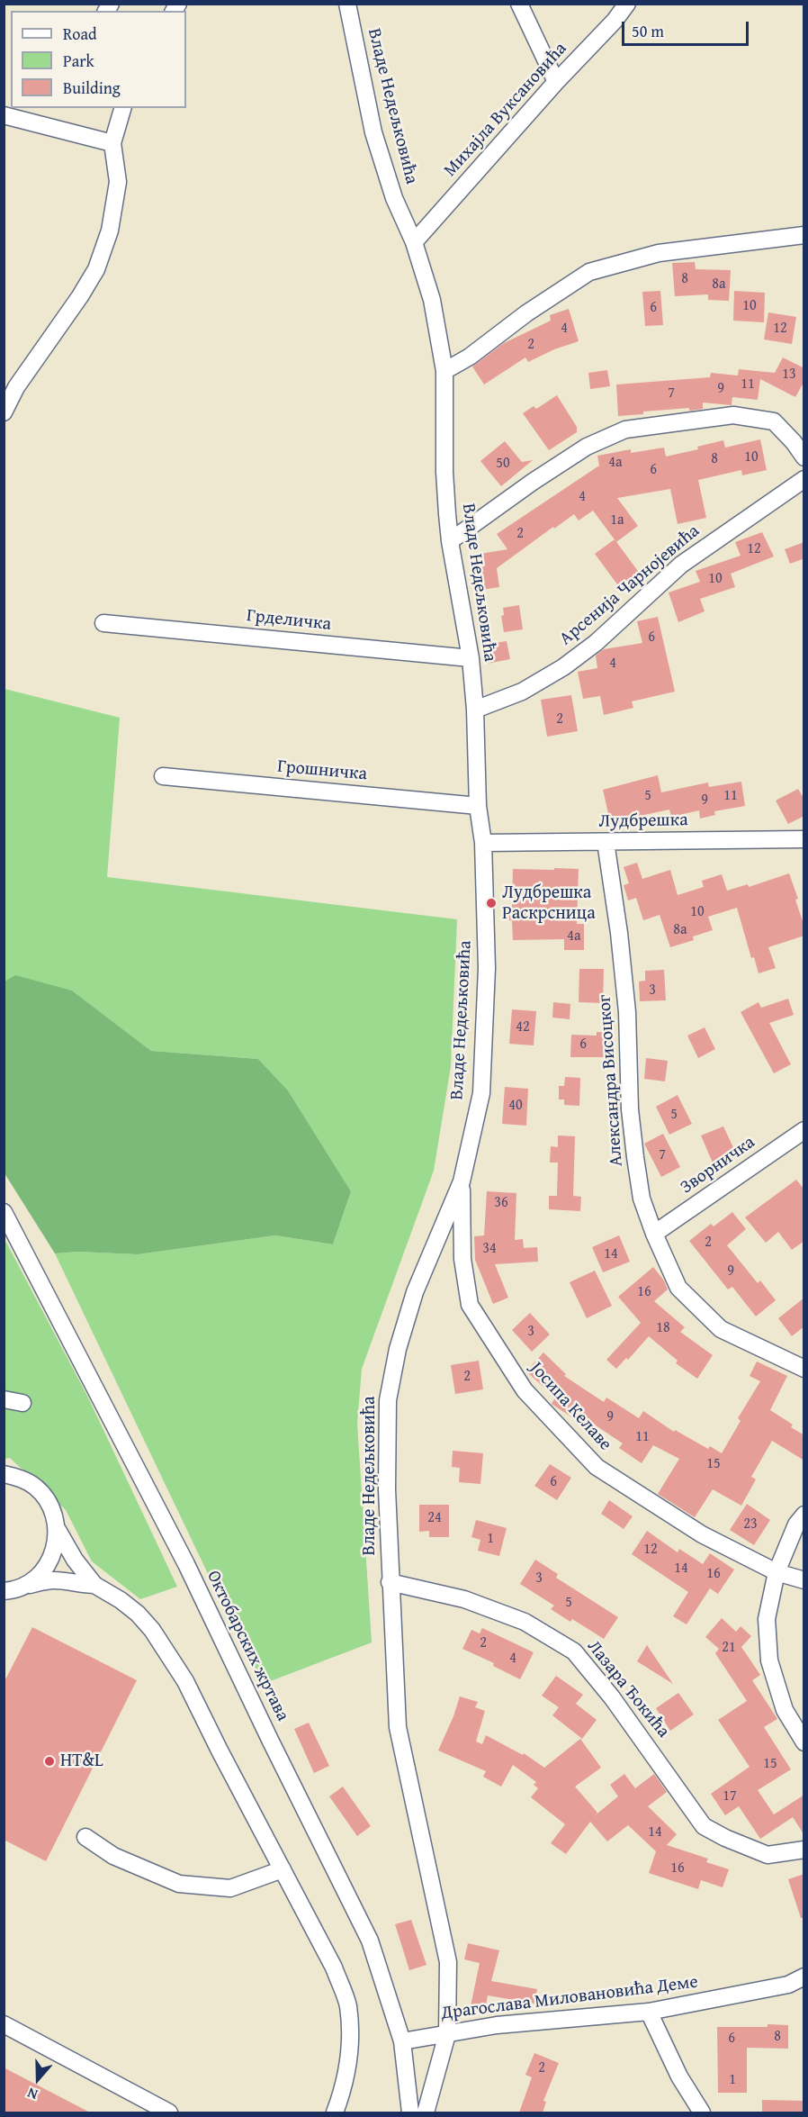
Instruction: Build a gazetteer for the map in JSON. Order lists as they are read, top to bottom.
{
  "streets": {
    "street": [
      "Владе Недељковића",
      "Михајла Вуксановића",
      "Арсенија Чарнојевића",
      "Грделичка",
      "Грошничка",
      "Лудбрешка",
      "Александра Висоцког",
      "Зворничка",
      "Јосипа Келаве",
      "Октобарских жртава",
      "Лазара Ђокића",
      "Драгослава Миловановића Деме"
    ]
  },
  "crossings": [
    ["Владе Недељковића", "Михајла Вуксановића"],
    ["Владе Недељковића", "Арсенија Чарнојевића"],
    ["Владе Недељковића", "Грделичка"],
    ["Владе Недељковића", "Грошничка"],
    ["Владе Недељковића", "Лудбрешка"],
    ["Владе Недељковића", "Јосипа Келаве"],
    ["Владе Недељковића", "Лазара Ђокића"],
    ["Владе Недељковића", "Драгослава Миловановића Деме"],
    ["Лудбрешка", "Александра Висоцког"],
    ["Александра Висоцког", "Зворничка"],
    ["Октобарских жртава", "Драгослава Миловановића Деме"]
  ],
  "places": ["Лудбрешка Раскрсница", "HT&L"],
  "house_numbers": [
    "8",
    "8a",
    "10",
    "6",
    "4",
    "12",
    "2",
    "13",
    "11",
    "9",
    "7",
    "10",
    "8",
    "4a",
    "50",
    "6",
    "4",
    "1a",
    "2",
    "12",
    "10",
    "6",
    "4",
    "2",
    "5",
    "11",
    "9",
    "10",
    "8a",
    "4a",
    "3",
    "42",
    "6",
    "40",
    "5",
    "7",
    "36",
    "2",
    "34",
    "14",
    "9",
    "16",
    "18",
    "3",
    "2",
    "9",
    "11",
    "15",
    "6",
    "24",
    "23",
    "1",
    "12",
    "14",
    "16",
    "3",
    "5",
    "2",
    "21",
    "4",
    "15",
    "17",
    "14",
    "16",
    "8",
    "6",
    "2",
    "1"
  ],
  "legend": ["Road", "Park", "Building"],
  "scale_bar": "50 m",
  "north": "bottom"
}
